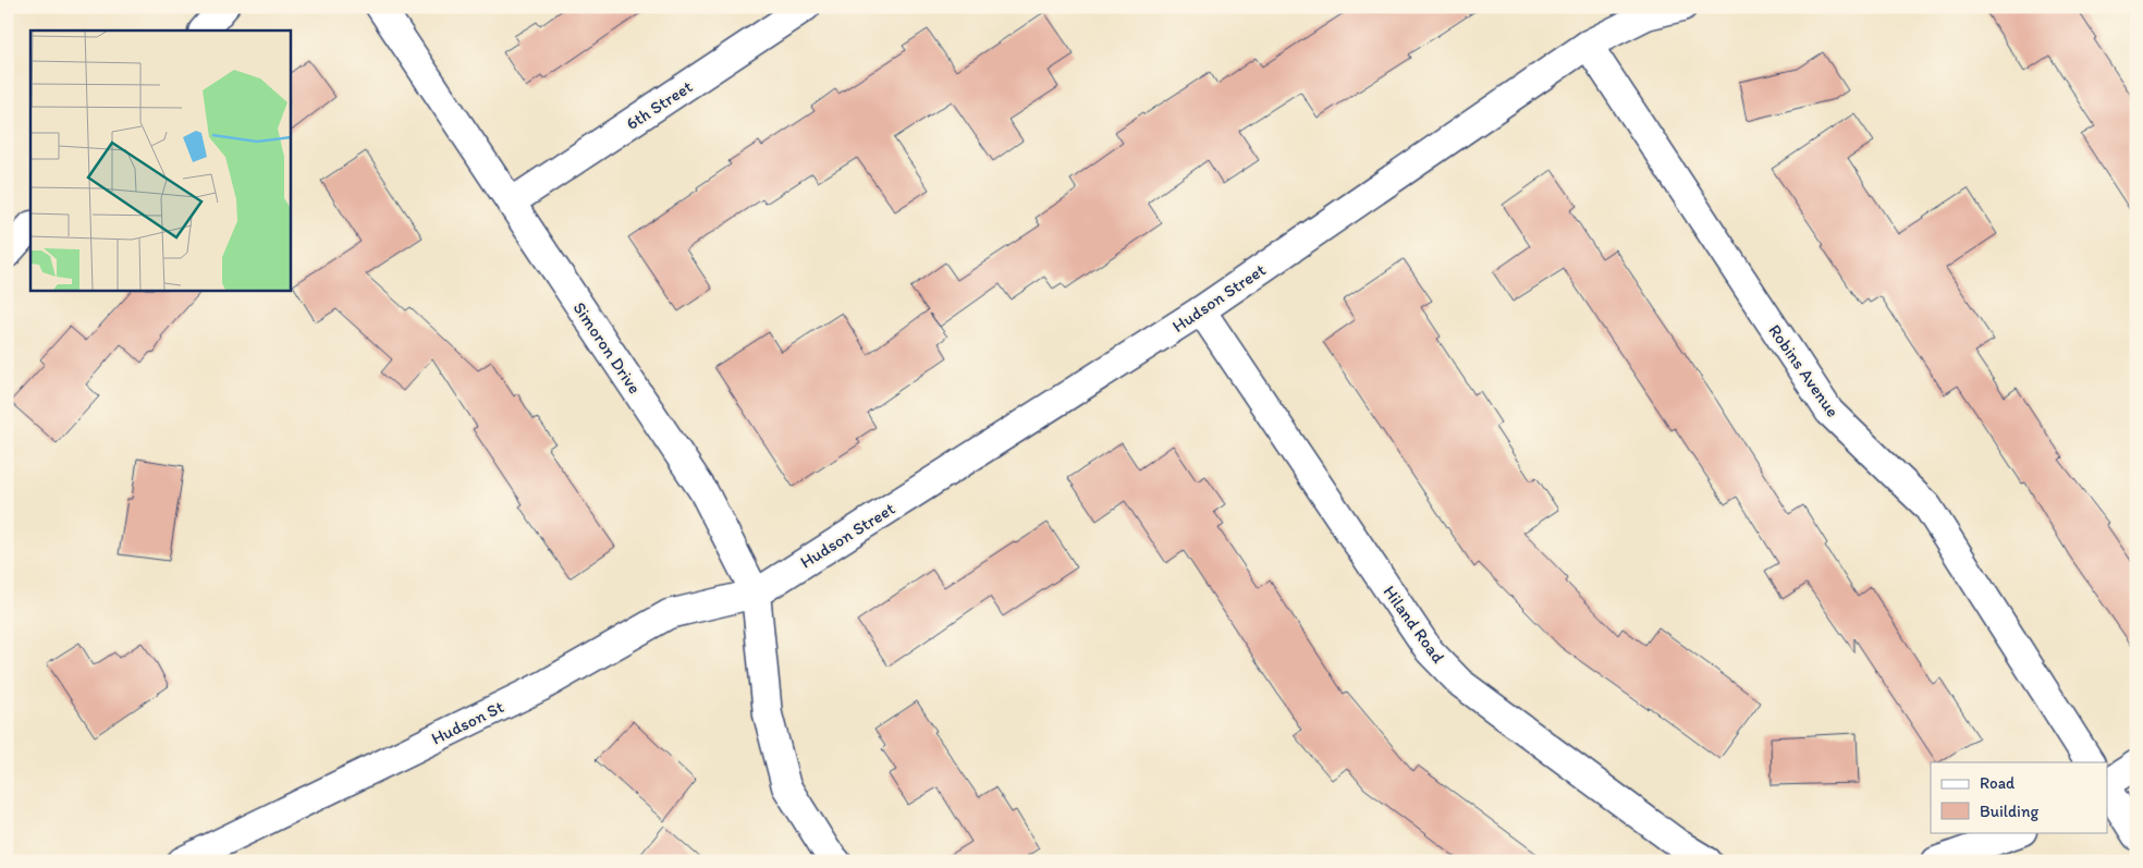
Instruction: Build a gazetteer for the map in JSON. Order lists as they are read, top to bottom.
{
  "streets": {
    "street": [
      "6th Street",
      "Hudson Street",
      "Simoron Drive",
      "Robins Avenue",
      "Hiland Road",
      "Hudson St"
    ]
  },
  "crossings": [
    ["6th Street", "Simoron Drive"],
    ["Hudson Street", "Simoron Drive"],
    ["Hudson Street", "Robins Avenue"],
    ["Hudson Street", "Hiland Road"],
    ["Hudson Street", "Hudson St"],
    ["Simoron Drive", "Hudson St"]
  ],
  "legend": ["Road", "Building"]
}
